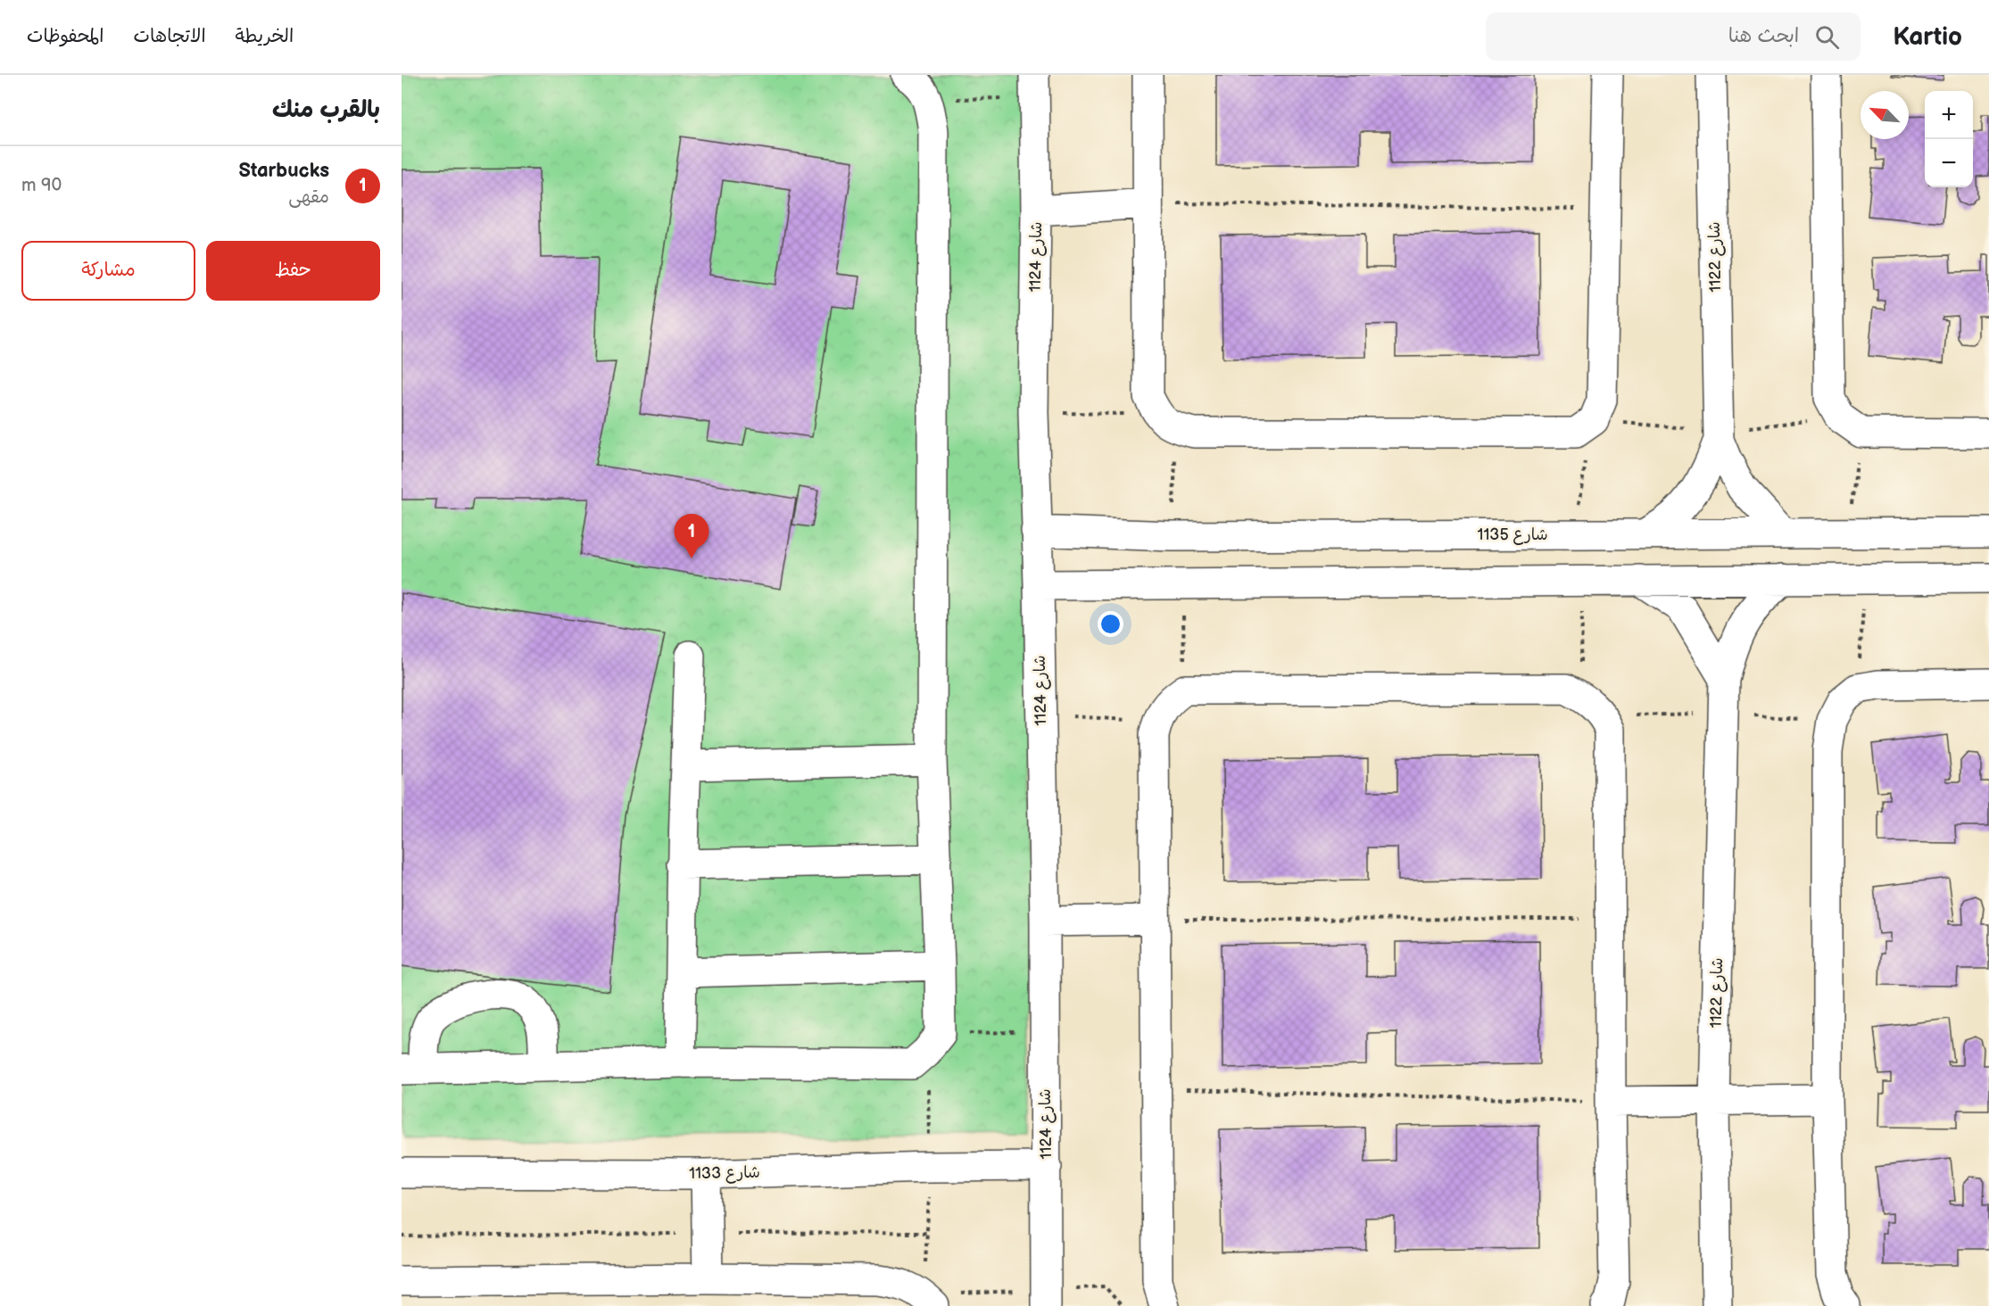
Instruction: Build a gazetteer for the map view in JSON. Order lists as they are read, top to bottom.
{
  "streets": {
    "street": [
      "شارع 1124",
      "شارع 1122",
      "شارع 1135",
      "شارع 1133"
    ]
  },
  "crossings": [
    ["شارع 1124", "شارع 1135"],
    ["شارع 1124", "شارع 1133"],
    ["شارع 1122", "شارع 1135"]
  ],
  "north": "top left",
  "page": {
    "header": "Kartio",
    "search": "ابحث هنا",
    "nav": ["الخريطة", "الاتجاهات", "المحفوظات"],
    "heading": "بالقرب منك",
    "map_buttons": ["+", "−"],
    "list": [
      {
        "mark": "1",
        "name": "Starbucks",
        "note": "مقهى",
        "value": "90 m"
      }
    ],
    "buttons": ["حفظ", "مشاركة"],
    "pins": "1"
  }
}
